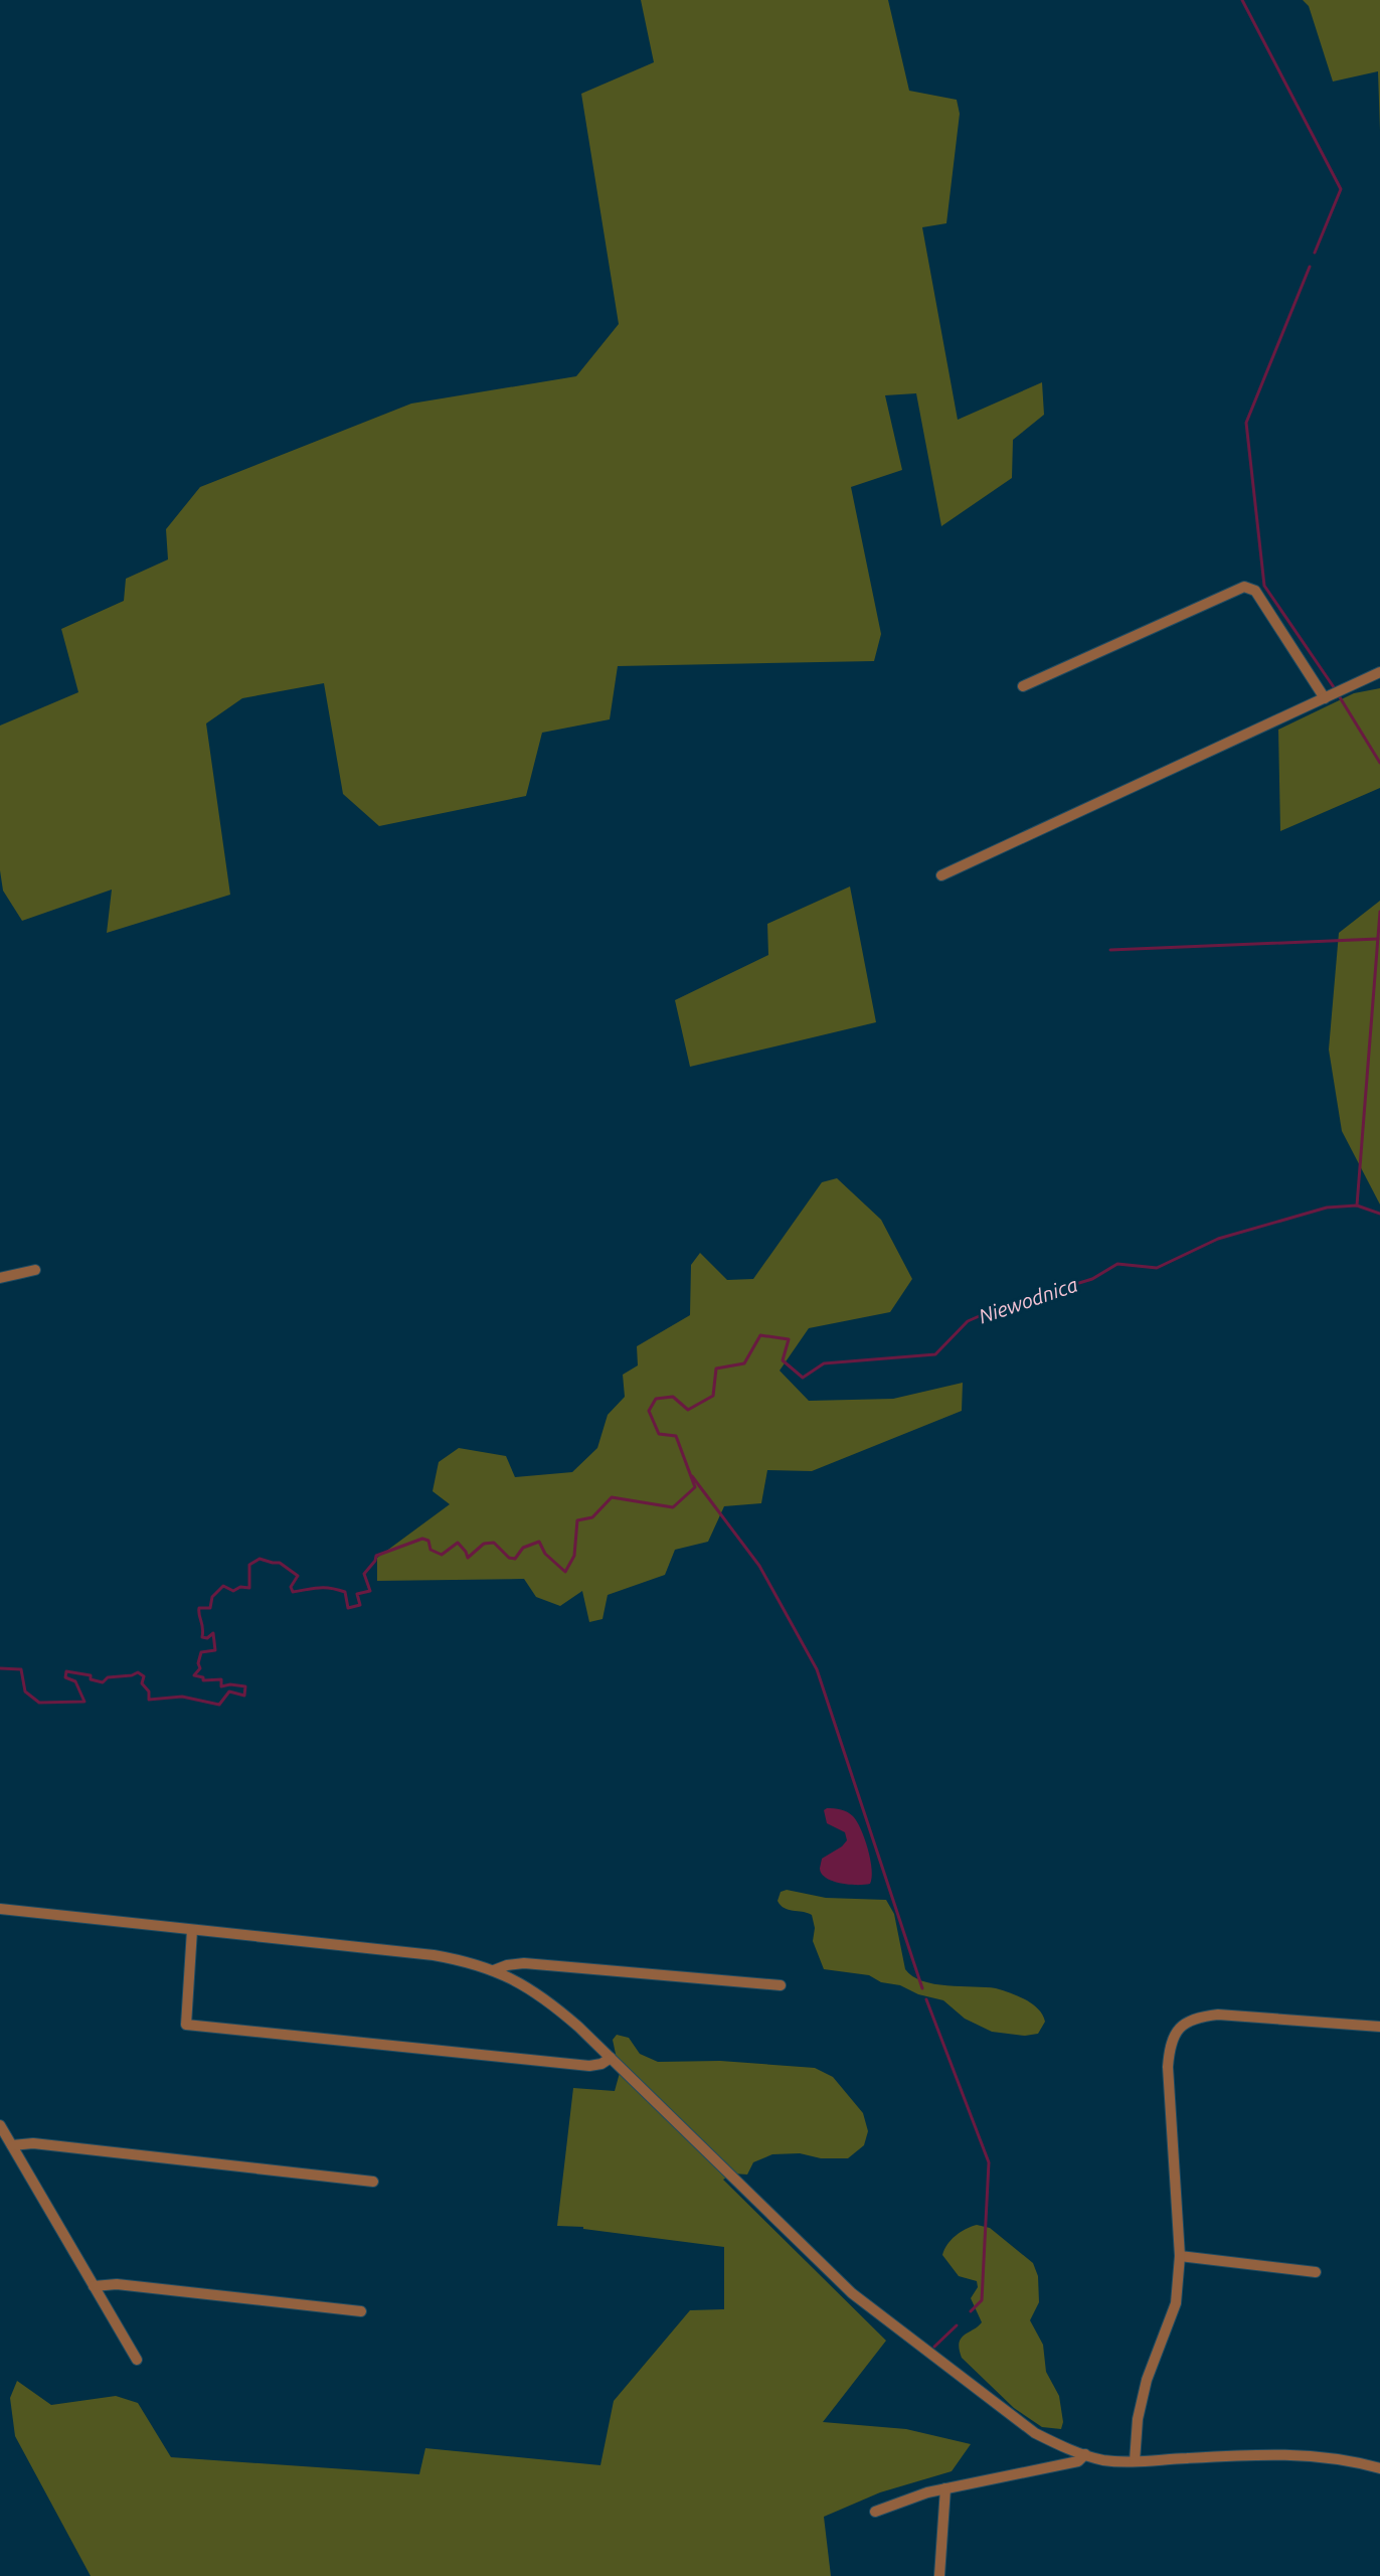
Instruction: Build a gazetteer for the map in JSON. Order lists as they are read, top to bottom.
{
  "water": ["Niewodnica"]
}
